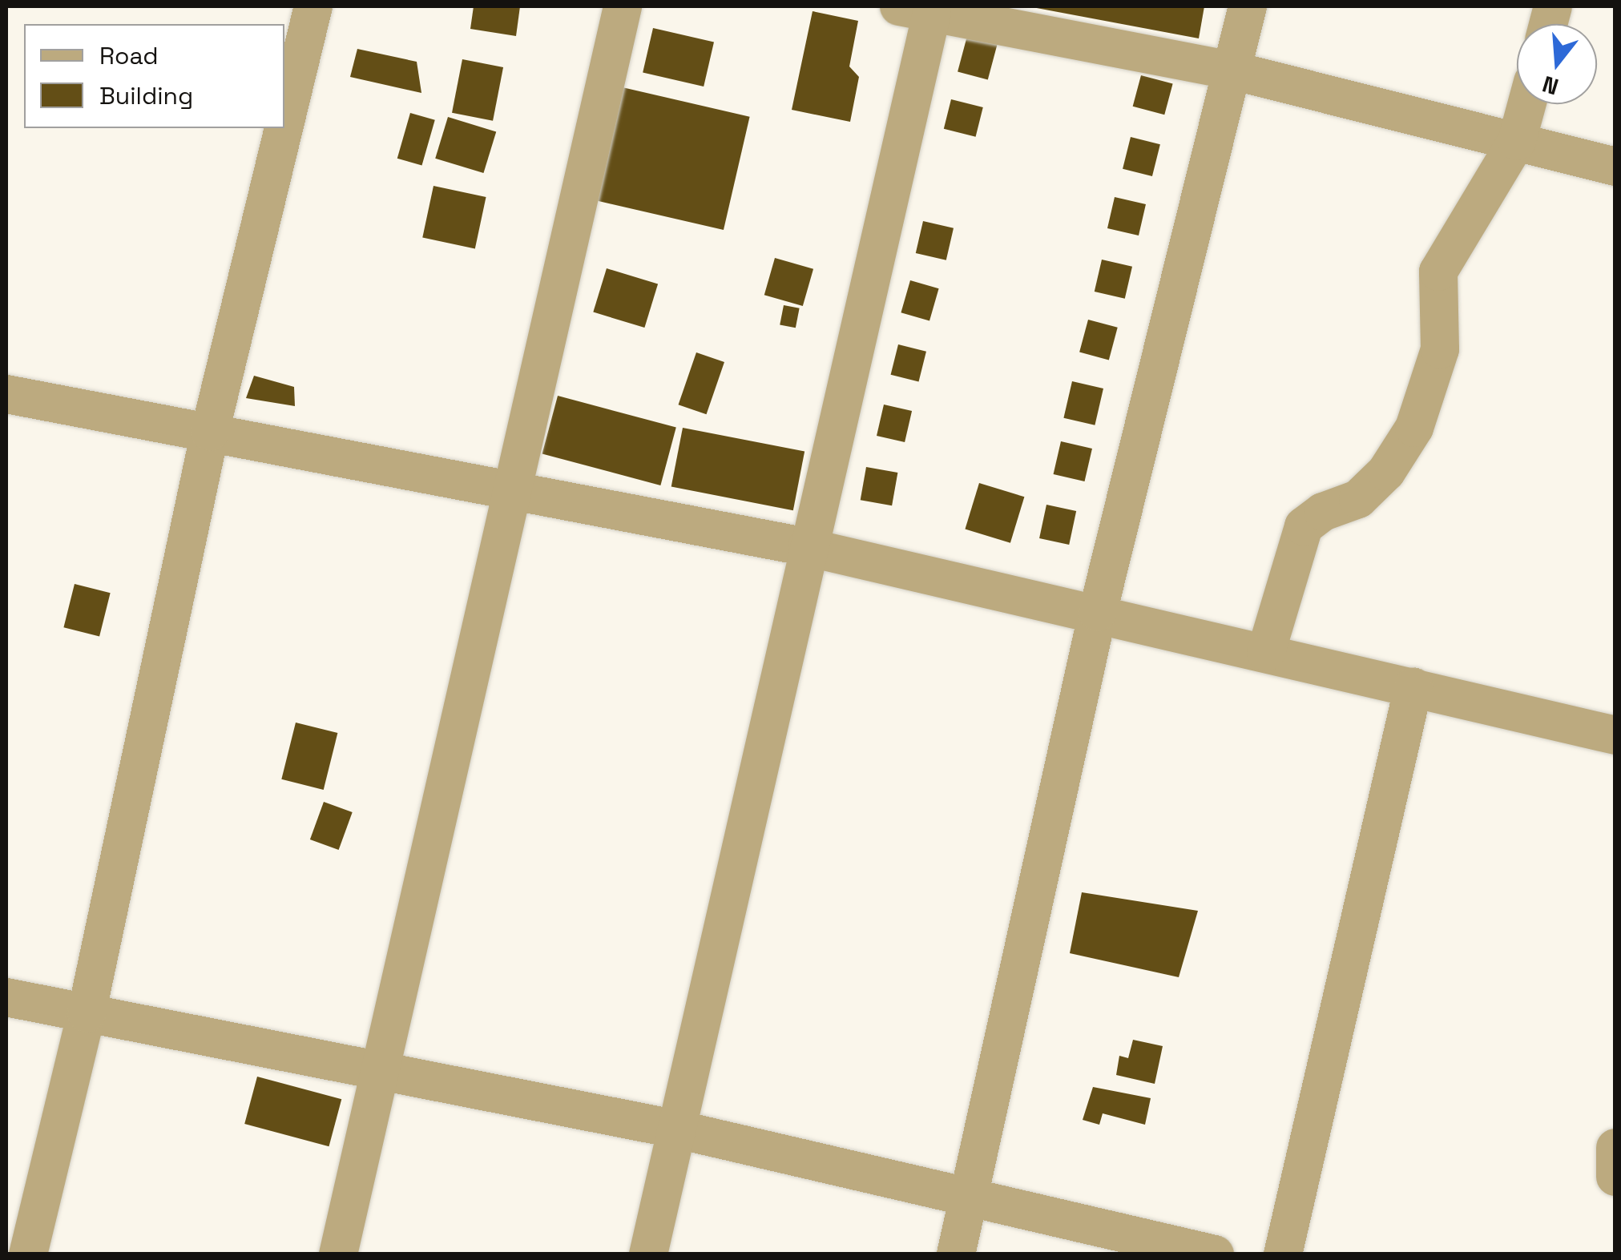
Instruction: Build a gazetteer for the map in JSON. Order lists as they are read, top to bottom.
{
  "legend": ["Road", "Building"],
  "north": "bottom"
}
